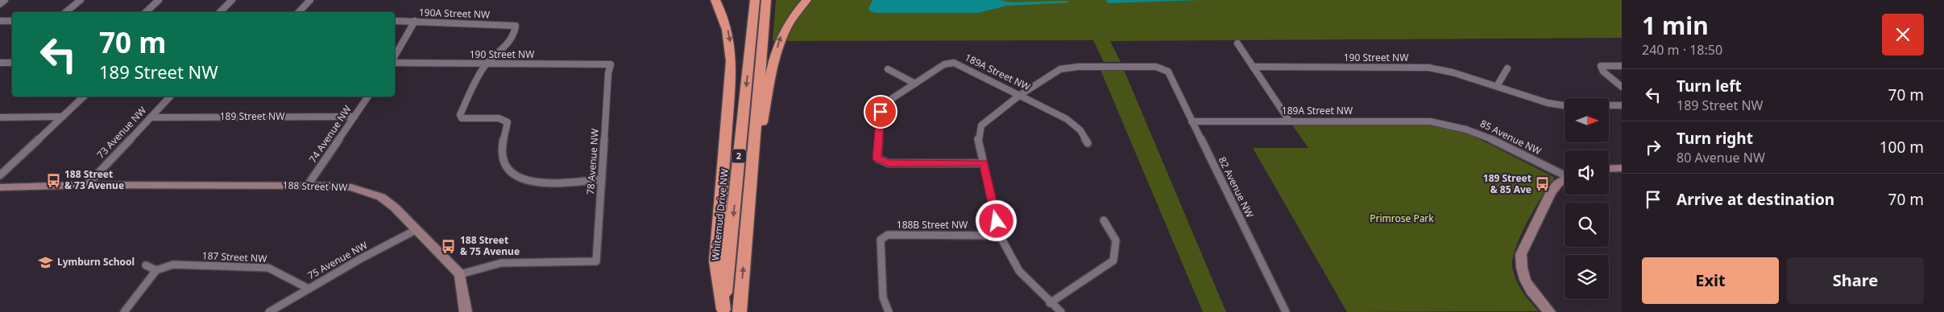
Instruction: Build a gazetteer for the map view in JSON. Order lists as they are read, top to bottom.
{
  "streets": {
    "highway": ["2", "Whitemud Drive NW"],
    "street": [
      "190A Street NW",
      "190 Street NW",
      "189A Street NW",
      "189 Street NW",
      "73 Avenue NW",
      "74 Avenue NW",
      "85 Avenue NW",
      "78 Avenue NW",
      "188 Street NW",
      "82 Avenue NW",
      "188B Street NW",
      "187 Street NW",
      "75 Avenue NW"
    ]
  },
  "crossings": [
    ["190A Street NW", "190 Street NW"],
    ["190 Street NW", "78 Avenue NW"],
    ["189A Street NW", "85 Avenue NW"],
    ["189A Street NW", "82 Avenue NW"],
    ["189 Street NW", "73 Avenue NW"],
    ["189 Street NW", "74 Avenue NW"],
    ["73 Avenue NW", "188 Street NW"],
    ["74 Avenue NW", "188 Street NW"],
    ["188 Street NW", "75 Avenue NW"],
    ["187 Street NW", "75 Avenue NW"]
  ],
  "parks": ["Primrose Park"],
  "places": {
    "bus stop": ["188 Street & 73 Avenue", "189 Street & 85 Ave", "188 Street & 75 Avenue"],
    "school or university": ["Lymburn School"]
  },
  "north": "right",
  "page": {
    "heading": ["1 min", "240 m · 18:50"],
    "turn": ["70 m", "189 Street NW"],
    "list": [
      {
        "name": "Turn left",
        "note": "189 Street NW",
        "value": "70 m"
      },
      {
        "name": "Turn right",
        "note": "80 Avenue NW",
        "value": "100 m"
      },
      {
        "name": "Arrive at destination",
        "value": "70 m"
      }
    ],
    "buttons": ["Exit", "Share"]
  }
}
